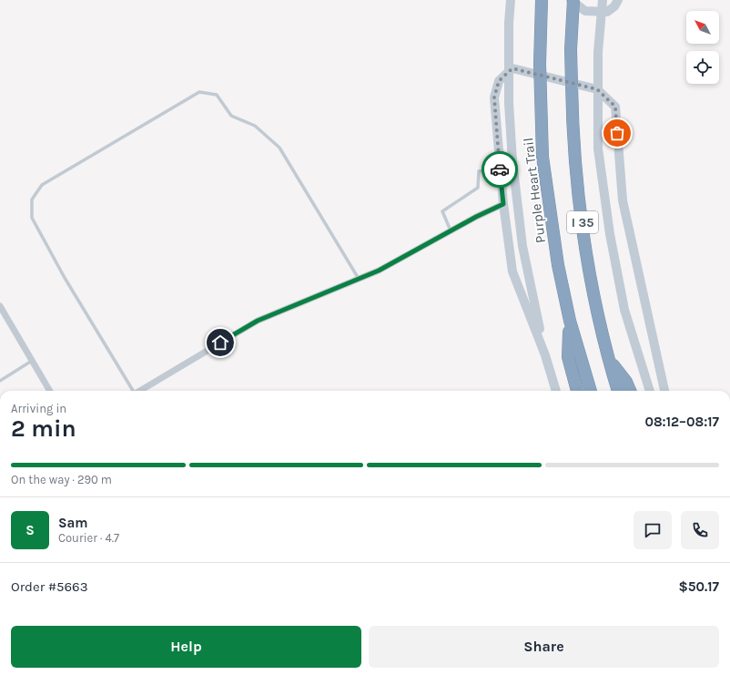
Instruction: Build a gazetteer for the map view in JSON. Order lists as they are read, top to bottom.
{
  "streets": {
    "highway": ["Purple Heart Trail", "I 35"]
  },
  "north": "top left",
  "page": {
    "heading": ["2 min", "Arriving in", "08:12–08:17"],
    "panel": [
      "Sam",
      "Courier · 4.7",
      "Order #5663",
      "$50.17"
    ],
    "bar": "On the way · 290 m",
    "round": "S",
    "buttons": ["Help", "Share"]
  }
}
